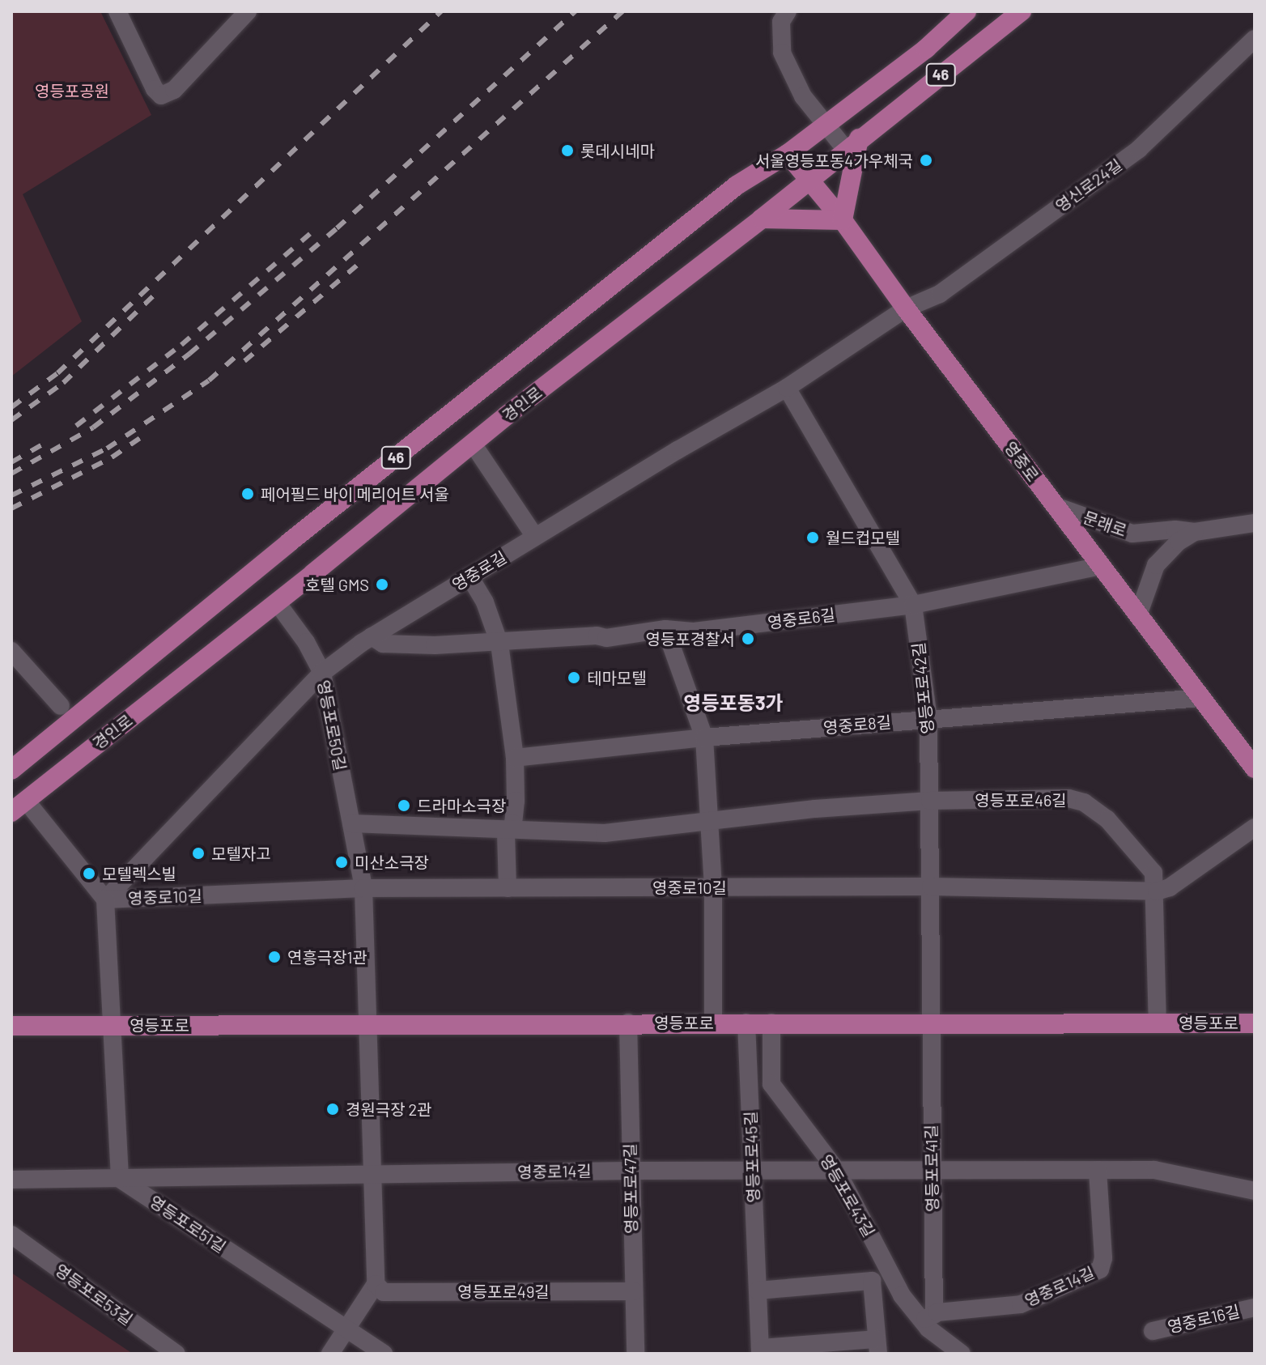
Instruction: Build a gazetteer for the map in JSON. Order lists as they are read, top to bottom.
{
  "streets": {
    "main road": [
      "46",
      "경인로",
      "영중로",
      "영등포로"
    ],
    "street": [
      "영신로24길",
      "문래로",
      "영중로길",
      "영중로6길",
      "영등포로42길",
      "영중로8길",
      "영등포로50길",
      "영등포로46길",
      "영중로10길",
      "영등포로45길",
      "영등포로41길",
      "영중로14길",
      "영등포로47길",
      "영등포로43길",
      "영등포로51길",
      "영등포로49길",
      "영등포로53길",
      "영중로16길"
    ]
  },
  "crossings": [
    ["46", "영중로"],
    ["영신로24길", "영중로"],
    ["영신로24길", "영중로길"],
    ["경인로", "영중로"],
    ["경인로", "영중로길"],
    ["경인로", "영등포로50길"],
    ["경인로", "영중로10길"],
    ["경인로", "영등포로"],
    ["영중로", "문래로"],
    ["영중로", "영중로길"],
    ["영중로", "영중로6길"],
    ["영중로", "영중로8길"],
    ["영중로길", "영중로6길"],
    ["영중로길", "영등포로42길"],
    ["영중로길", "영등포로50길"],
    ["영중로길", "영중로10길"],
    ["영중로길", "영등포로"],
    ["영중로6길", "영등포로42길"],
    ["영등포로42길", "영중로8길"],
    ["영등포로42길", "영등포로46길"],
    ["영등포로42길", "영중로10길"],
    ["영등포로42길", "영등포로"],
    ["영등포로42길", "영등포로41길"],
    ["영등포로50길", "영중로10길"],
    ["영등포로50길", "영등포로"],
    ["영등포로46길", "영중로10길"],
    ["영등포로46길", "영등포로"],
    ["영중로10길", "영등포로"],
    ["영등포로", "영등포로45길"],
    ["영등포로", "영등포로41길"],
    ["영등포로", "영등포로47길"],
    ["영등포로", "영등포로43길"],
    ["영등포로45길", "영중로14길"],
    ["영등포로41길", "영중로14길"],
    ["영등포로41길", "영등포로43길"],
    ["영중로14길", "영등포로47길"],
    ["영중로14길", "영등포로43길"],
    ["영중로14길", "영등포로51길"],
    ["영등포로47길", "영등포로49길"]
  ],
  "districts": ["영등포동3가"],
  "parks": ["영등포공원"],
  "places": [
    "롯데시네마",
    "서울영등포동4가우체국",
    "페어필드 바이 메리어트 서울",
    "월드컵모텔",
    "호텔 GMS",
    "영등포경찰서",
    "테마모텔",
    "드라마소극장",
    "모텔자고",
    "미산소극장",
    "모텔렉스빌",
    "연흥극장1관",
    "경원극장 2관"
  ]
}
